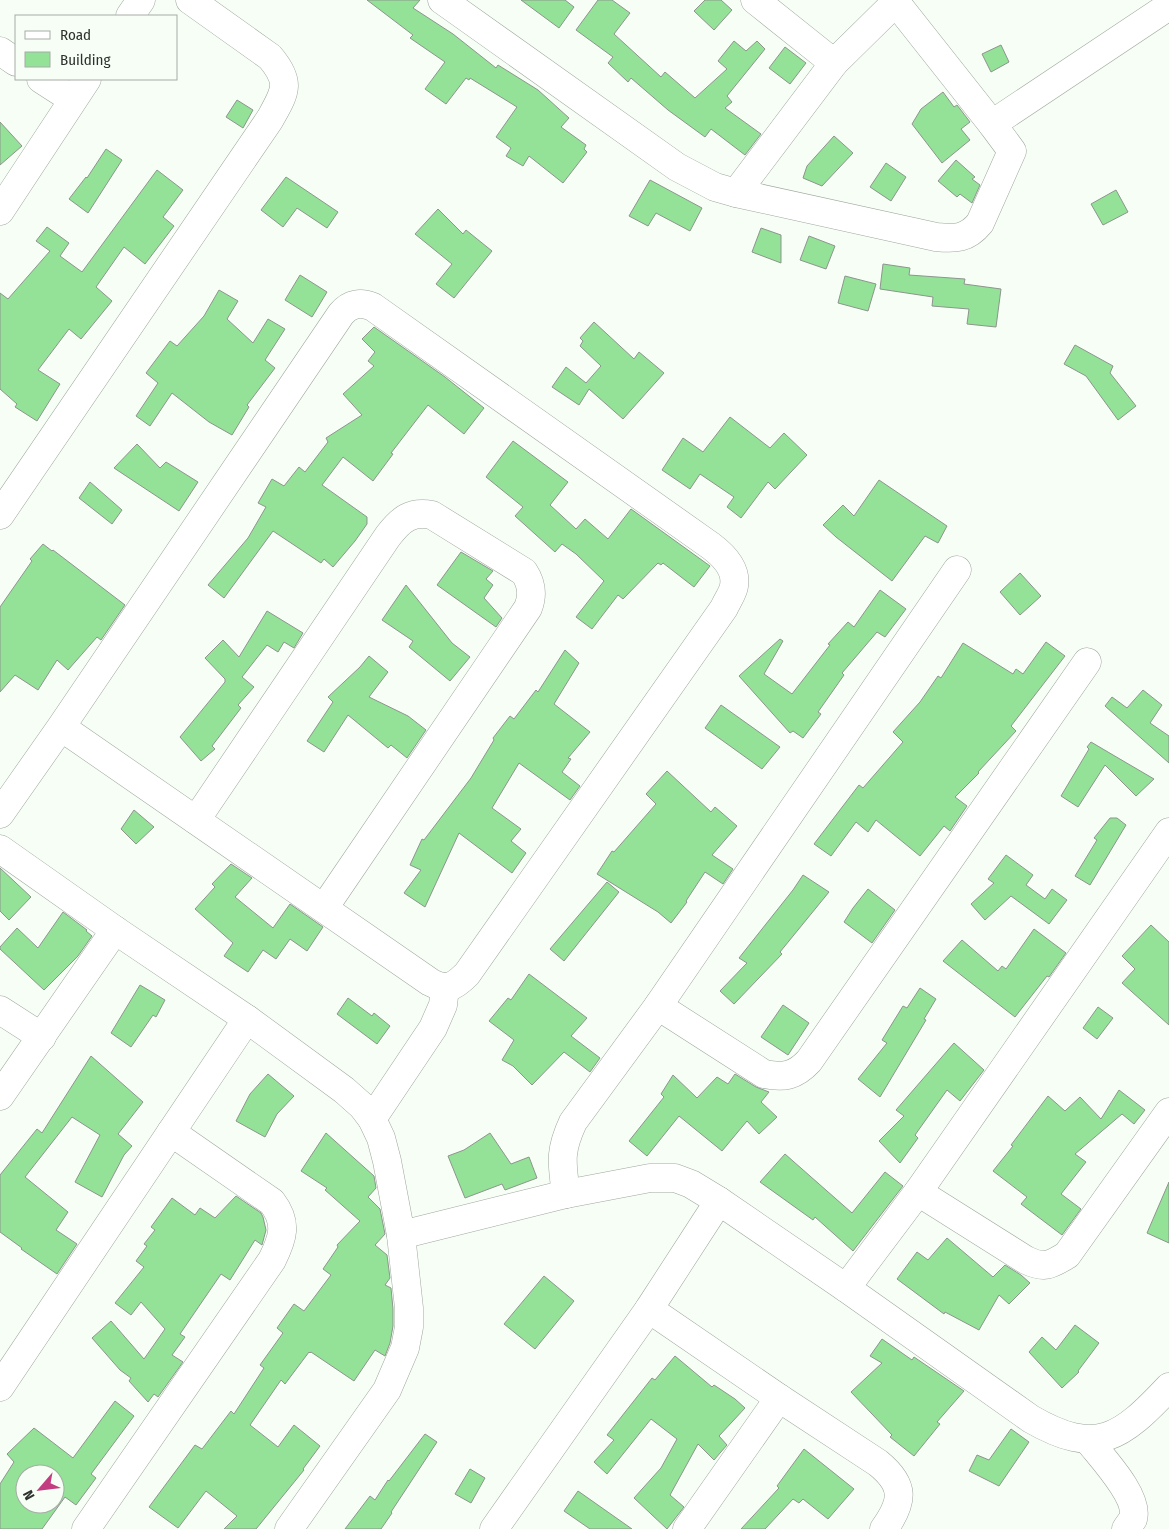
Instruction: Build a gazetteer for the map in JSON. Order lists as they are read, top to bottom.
{
  "legend": ["Road", "Building"],
  "north": "bottom left"
}
